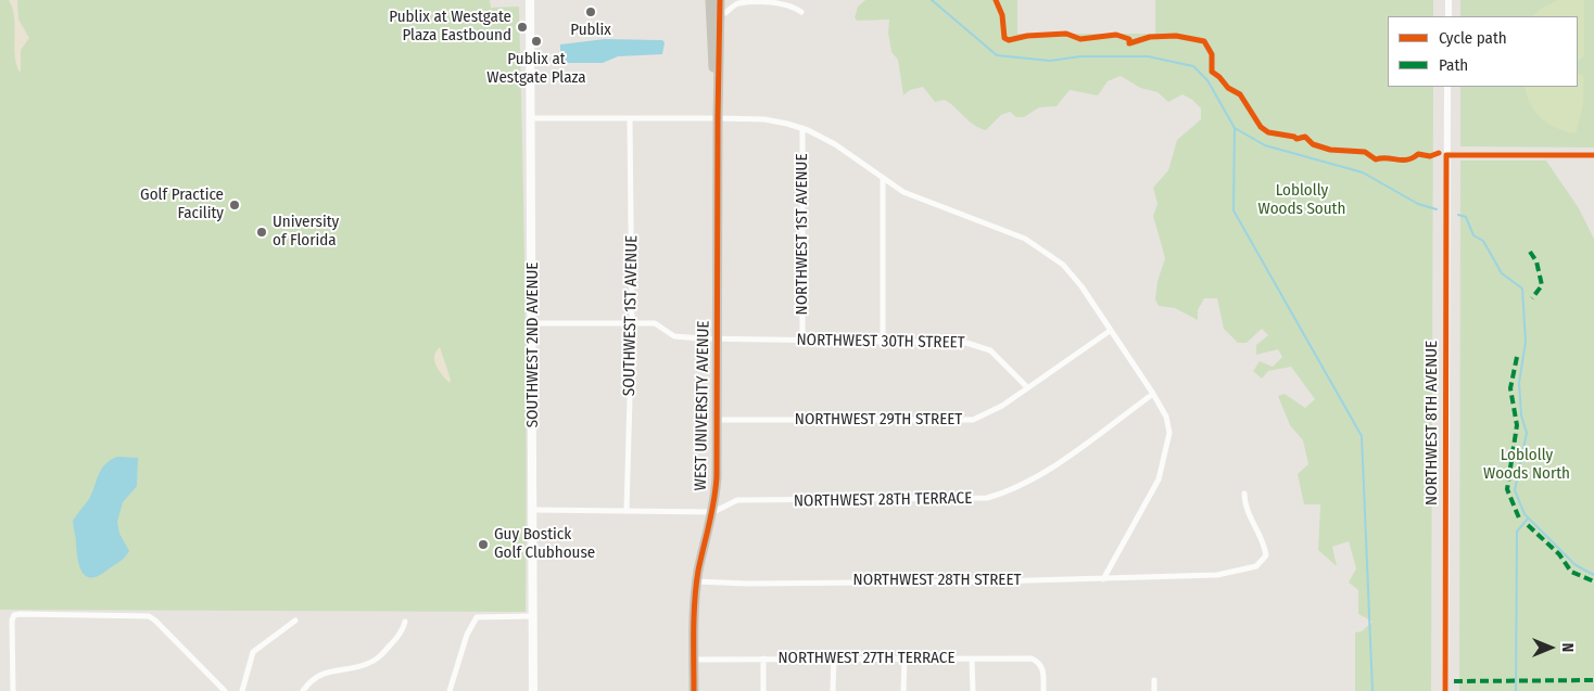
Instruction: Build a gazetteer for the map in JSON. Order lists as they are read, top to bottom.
{
  "streets": {
    "main road": ["SOUTHWEST 2ND AVENUE", "WEST UNIVERSITY AVENUE"],
    "street": [
      "NORTHWEST 1ST AVENUE",
      "SOUTHWEST 1ST AVENUE",
      "NORTHWEST 30TH STREET",
      "NORTHWEST 29TH STREET",
      "NORTHWEST 8TH AVENUE",
      "NORTHWEST 28TH TERRACE",
      "NORTHWEST 28TH STREET",
      "NORTHWEST 27TH TERRACE"
    ]
  },
  "crossings": [
    ["NORTHWEST 1ST AVENUE", "NORTHWEST 30TH STREET"],
    ["SOUTHWEST 1ST AVENUE", "NORTHWEST 30TH STREET"],
    ["NORTHWEST 30TH STREET", "SOUTHWEST 2ND AVENUE"],
    ["NORTHWEST 30TH STREET", "WEST UNIVERSITY AVENUE"],
    ["NORTHWEST 30TH STREET", "NORTHWEST 29TH STREET"],
    ["WEST UNIVERSITY AVENUE", "NORTHWEST 29TH STREET"],
    ["WEST UNIVERSITY AVENUE", "NORTHWEST 28TH TERRACE"],
    ["WEST UNIVERSITY AVENUE", "NORTHWEST 28TH STREET"],
    ["WEST UNIVERSITY AVENUE", "NORTHWEST 27TH TERRACE"]
  ],
  "parks": ["Loblolly Woods South", "Loblolly Woods North"],
  "places": [
    "Publix",
    "Publix at Westgate Plaza Eastbound",
    "Publix at Westgate Plaza",
    "Golf Practice Facility",
    "University of Florida",
    "Guy Bostick Golf Clubhouse"
  ],
  "legend": ["Cycle path", "Path"],
  "north": "right"
}
